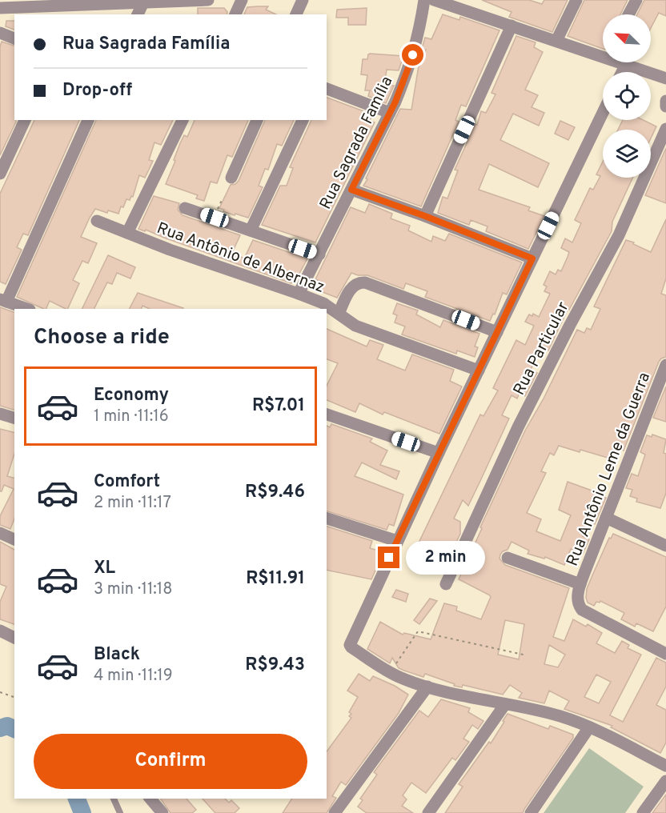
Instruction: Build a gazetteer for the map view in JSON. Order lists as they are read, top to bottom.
{
  "streets": {
    "street": [
      "Rua Sagrada Família",
      "Rua Antônio de Albernaz",
      "Rua Particular",
      "Rua Antônio Leme da Guerra"
    ]
  },
  "crossings": [
    ["Rua Sagrada Família", "Rua Antônio de Albernaz"]
  ],
  "north": "top left",
  "page": {
    "banner": ["Rua Sagrada Família", "Drop-off"],
    "heading": "Choose a ride",
    "list": [
      {
        "name": "Economy",
        "note": "1 min · 11:16",
        "value": "R$7.01"
      },
      {
        "name": "Comfort",
        "note": "2 min · 11:17",
        "value": "R$9.46"
      },
      {
        "name": "XL",
        "note": "3 min · 11:18",
        "value": "R$11.91"
      },
      {
        "name": "Black",
        "note": "4 min · 11:19",
        "value": "R$9.43"
      }
    ],
    "bubble": "2 min",
    "buttons": "Confirm"
  }
}
